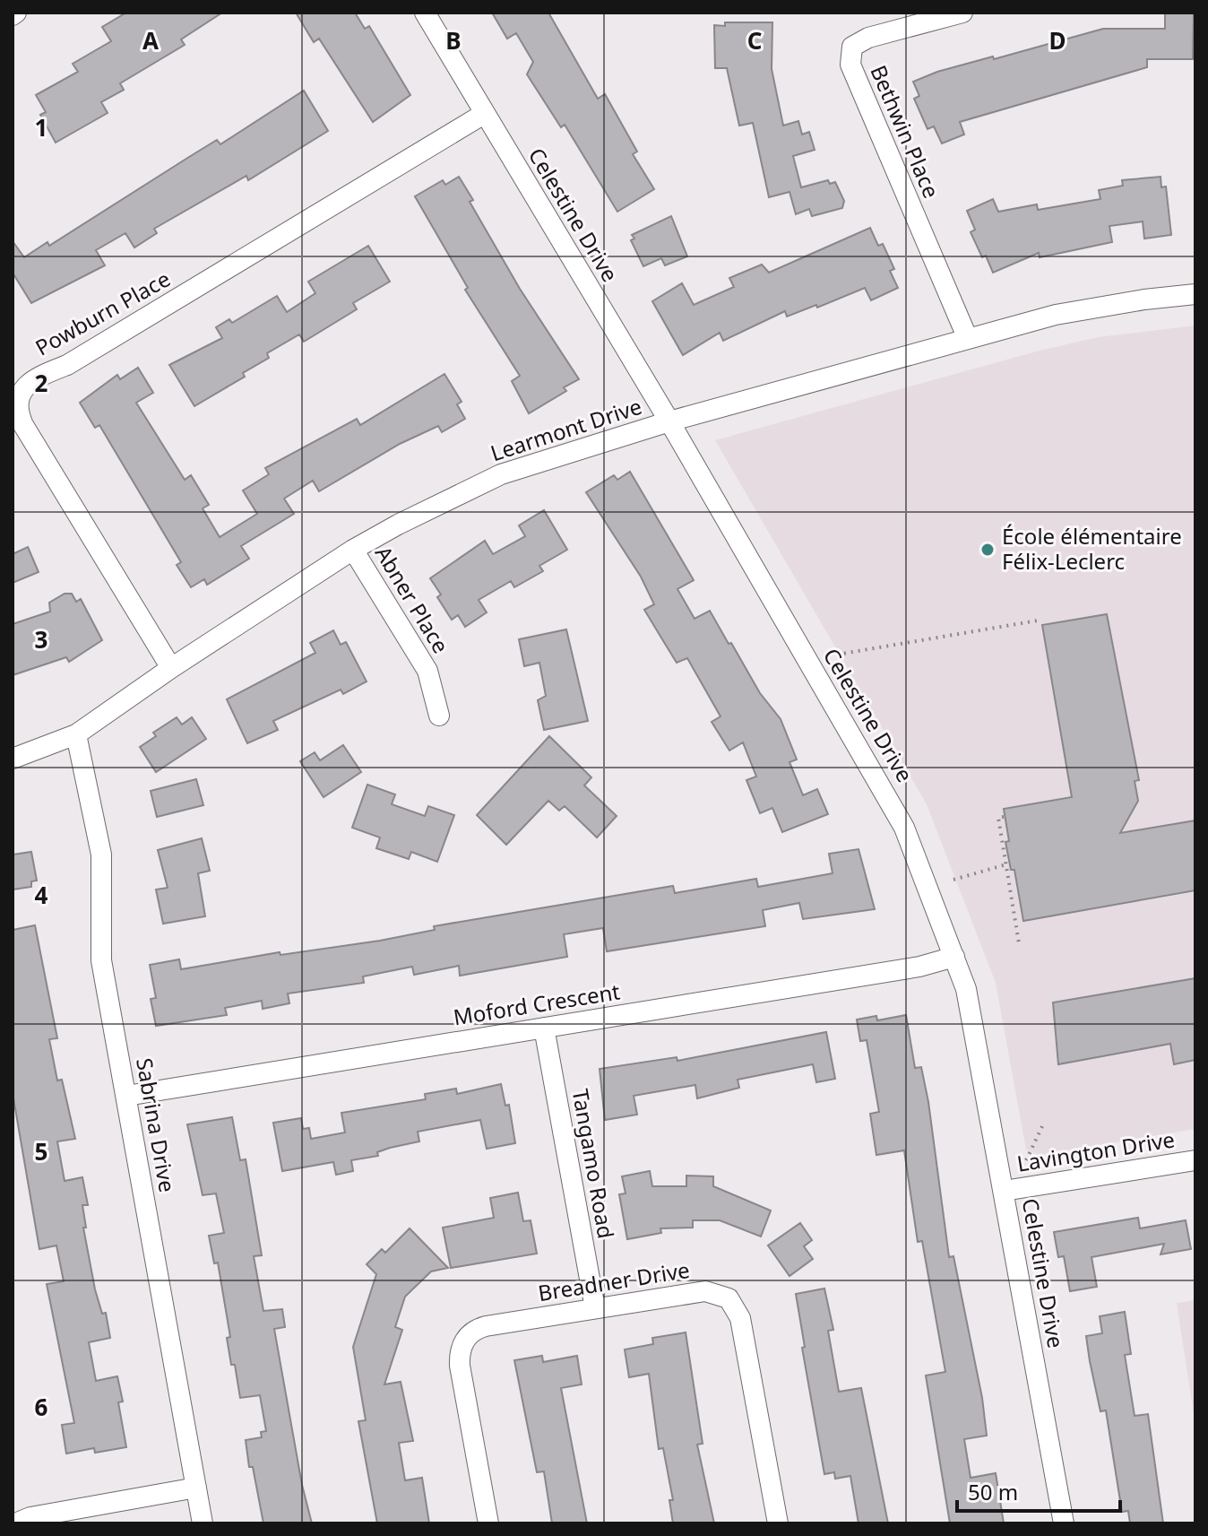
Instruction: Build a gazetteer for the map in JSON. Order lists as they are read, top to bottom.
{
  "streets": {
    "street": [
      "Bethwin Place",
      "Celestine Drive",
      "Powburn Place",
      "Learmont Drive",
      "Abner Place",
      "Moford Crescent",
      "Sabrina Drive",
      "Lavington Drive",
      "Tangamo Road",
      "Breadner Drive"
    ]
  },
  "crossings": [
    ["Bethwin Place", "Learmont Drive"],
    ["Celestine Drive", "Powburn Place"],
    ["Celestine Drive", "Learmont Drive"],
    ["Celestine Drive", "Moford Crescent"],
    ["Celestine Drive", "Lavington Drive"],
    ["Powburn Place", "Learmont Drive"],
    ["Learmont Drive", "Abner Place"],
    ["Learmont Drive", "Sabrina Drive"],
    ["Moford Crescent", "Sabrina Drive"],
    ["Moford Crescent", "Tangamo Road"],
    ["Tangamo Road", "Breadner Drive"]
  ],
  "places": ["École élémentaire Félix-Leclerc"],
  "scale_bar": "50 m",
  "grid": {
    "columns": [
      "A",
      "B",
      "C",
      "D"
    ],
    "rows": [
      "1",
      "2",
      "3",
      "4",
      "5",
      "6"
    ]
  }
}
